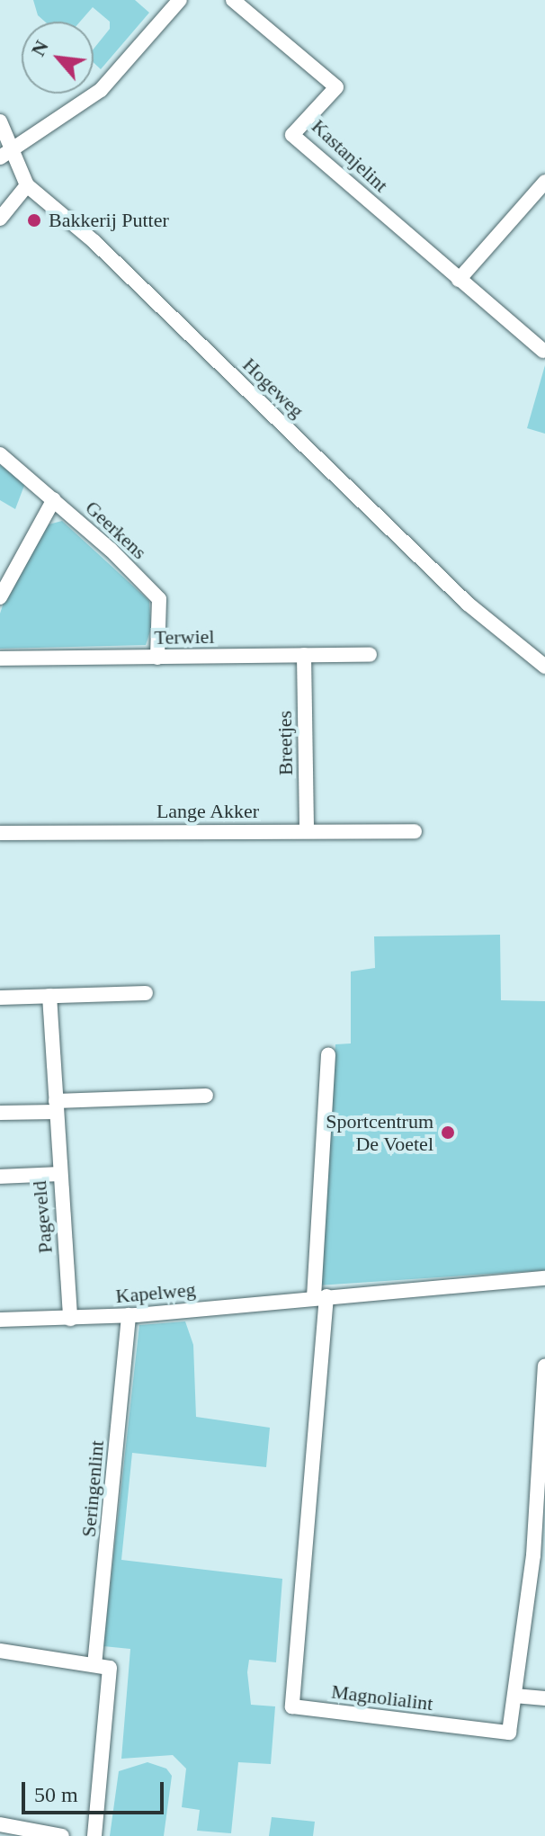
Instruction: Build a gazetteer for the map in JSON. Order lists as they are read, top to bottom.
{
  "streets": {
    "street": [
      "Kastanjelint",
      "Hogeweg",
      "Geerkens",
      "Terwiel",
      "Breetjes",
      "Lange Akker",
      "Pageveld",
      "Kapelweg",
      "Seringenlint",
      "Magnolialint"
    ]
  },
  "crossings": [
    ["Geerkens", "Terwiel"],
    ["Terwiel", "Breetjes"],
    ["Breetjes", "Lange Akker"],
    ["Pageveld", "Kapelweg"],
    ["Kapelweg", "Seringenlint"],
    ["Kapelweg", "Magnolialint"]
  ],
  "places": ["Bakkerij Putter", "Sportcentrum De Voetel"],
  "scale_bar": "50 m",
  "north": "top left"
}
